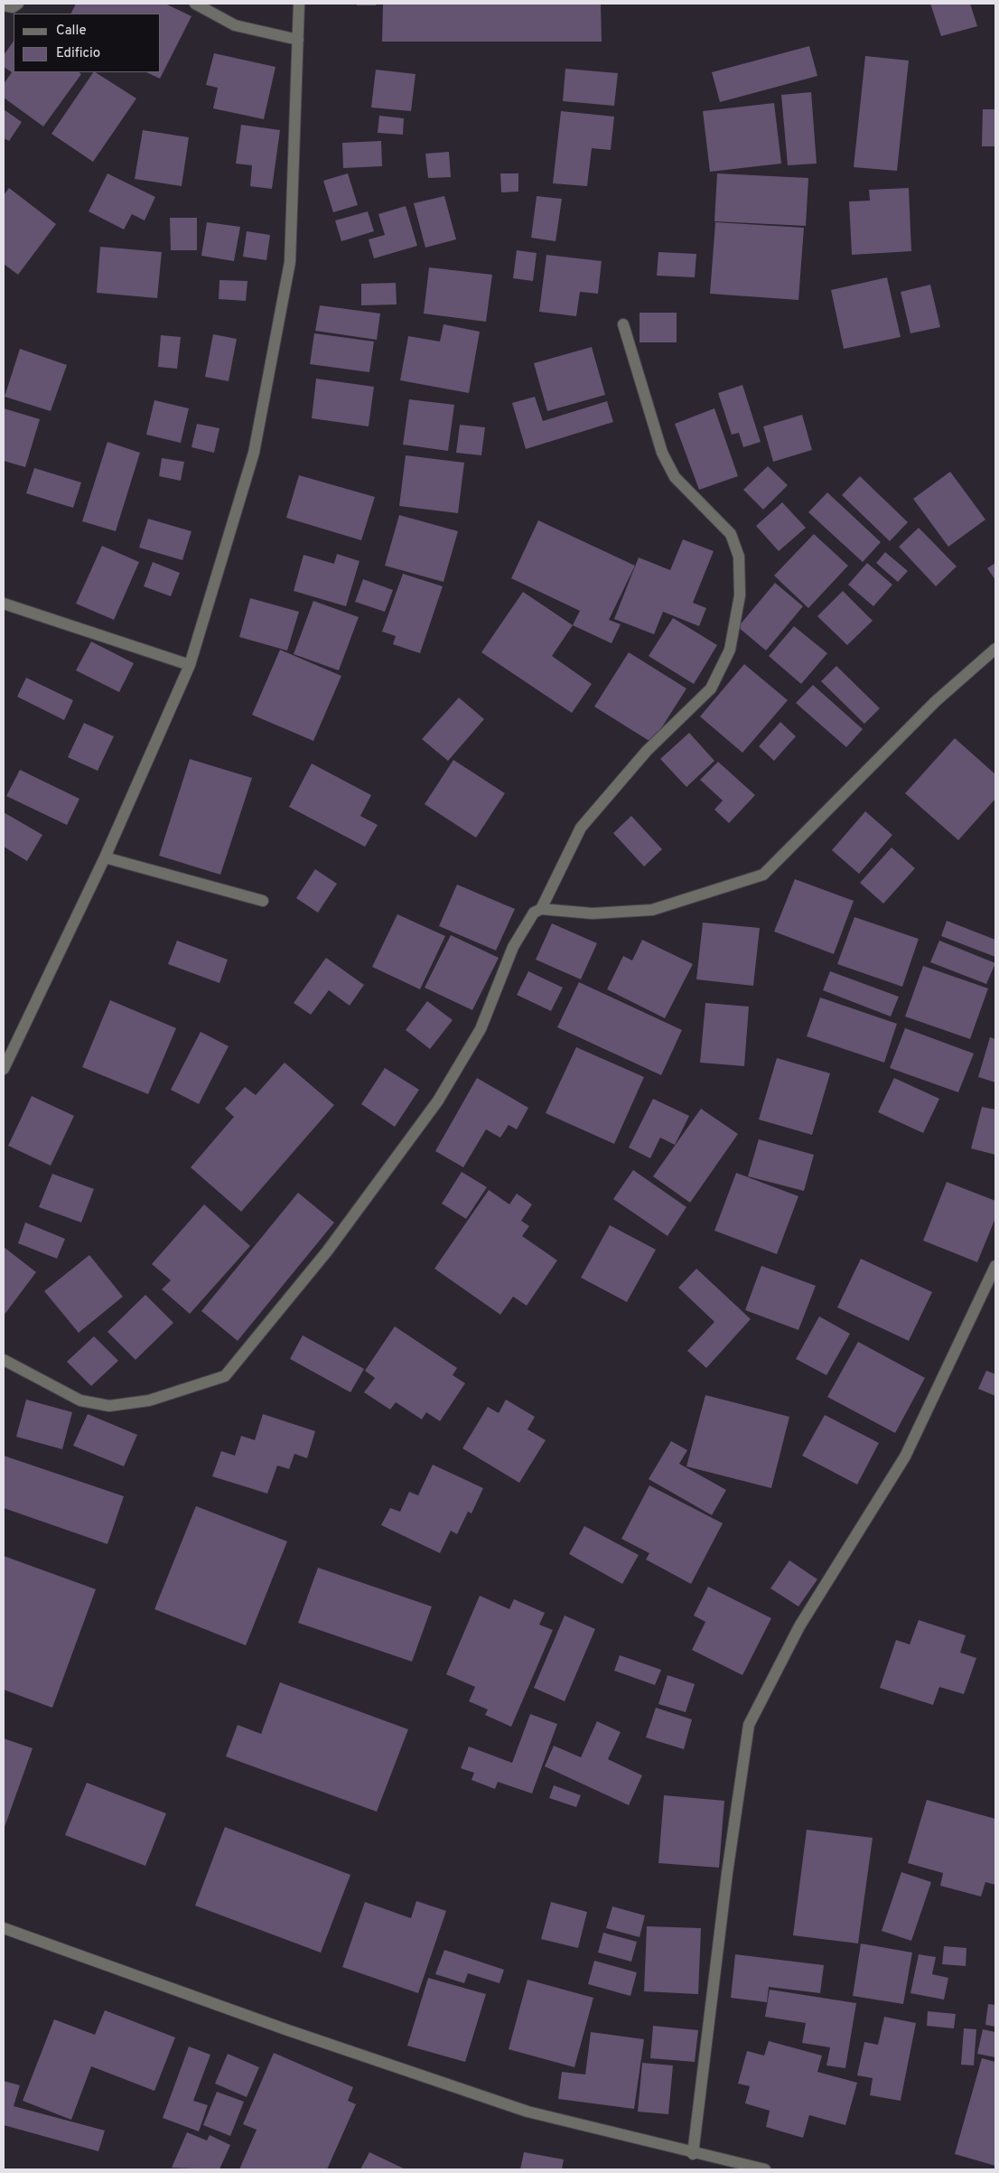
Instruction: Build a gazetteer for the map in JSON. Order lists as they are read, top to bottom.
{
  "legend": ["Calle", "Edificio"]
}
